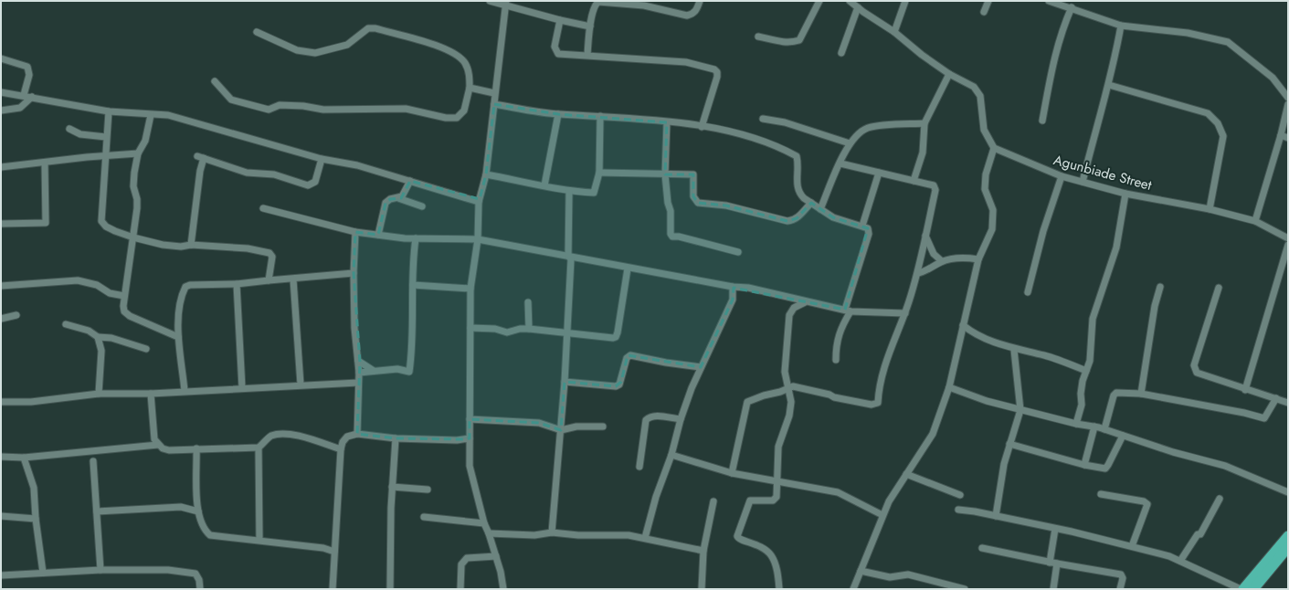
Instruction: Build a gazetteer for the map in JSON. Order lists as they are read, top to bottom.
{
  "streets": {
    "street": ["Agunbiade Street"]
  }
}
